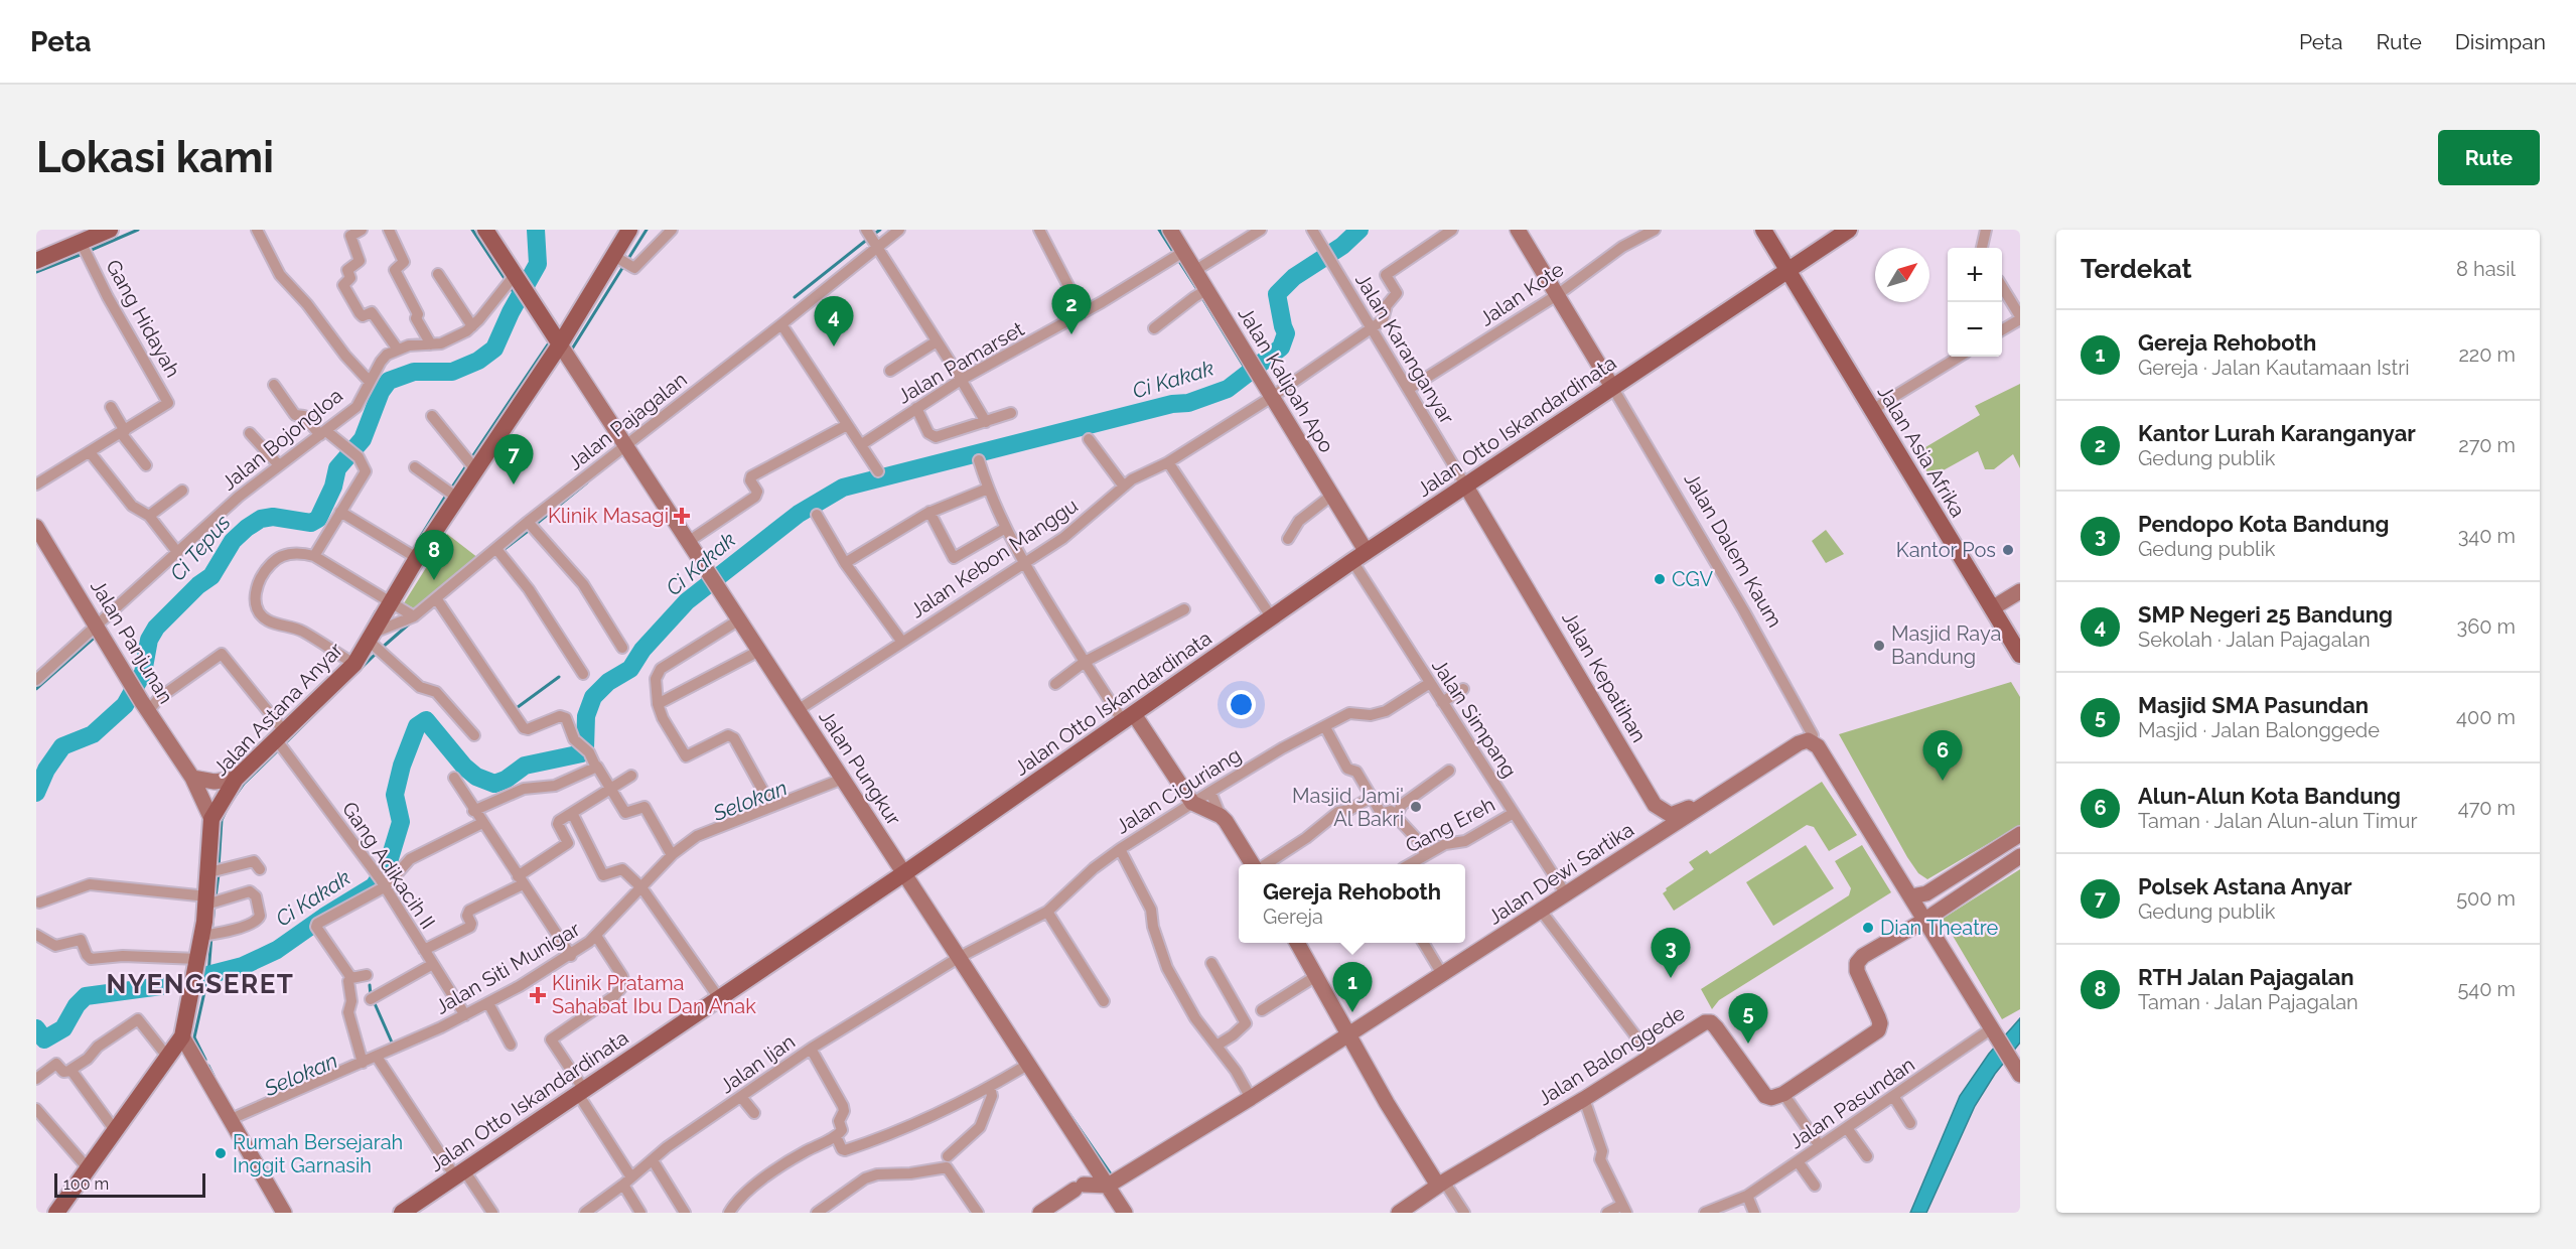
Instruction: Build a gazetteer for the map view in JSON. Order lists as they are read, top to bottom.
{
  "streets": {
    "main road": [
      "Jalan Kalipah Apo",
      "Jalan Otto Iskandardinata",
      "Jalan Asia Afrika",
      "Jalan Dalem Kaum",
      "Jalan Panjunan",
      "Jalan Kepatihan",
      "Jalan Astana Anyar",
      "Jalan Pungkur",
      "Jalan Dewi Sartika",
      "Jalan Balonggede"
    ],
    "street": [
      "Jalan Kote",
      "Gang Hidayah",
      "Jalan Karanganyar",
      "Jalan Pamarset",
      "Jalan Pajagalan",
      "Jalan Bojongloa",
      "Jalan Kebon Manggu",
      "Jalan Simpang",
      "Jalan Ciguriang",
      "Gang Ereh",
      "Gang Adikacih II",
      "Jalan Siti Munigar",
      "Jalan Ijan",
      "Jalan Pasundan"
    ]
  },
  "crossings": [
    ["Jalan Kote", "Jalan Karanganyar"],
    ["Jalan Karanganyar", "Jalan Otto Iskandardinata"],
    ["Jalan Karanganyar", "Jalan Kebon Manggu"],
    ["Jalan Karanganyar", "Jalan Kepatihan"],
    ["Jalan Pamarset", "Jalan Kalipah Apo"],
    ["Jalan Kalipah Apo", "Jalan Otto Iskandardinata"],
    ["Jalan Kalipah Apo", "Jalan Kebon Manggu"],
    ["Jalan Kalipah Apo", "Jalan Simpang"],
    ["Jalan Pajagalan", "Jalan Astana Anyar"],
    ["Jalan Pajagalan", "Jalan Pungkur"],
    ["Jalan Otto Iskandardinata", "Jalan Asia Afrika"],
    ["Jalan Otto Iskandardinata", "Jalan Dalem Kaum"],
    ["Jalan Otto Iskandardinata", "Jalan Kepatihan"],
    ["Jalan Otto Iskandardinata", "Jalan Simpang"],
    ["Jalan Otto Iskandardinata", "Jalan Pungkur"],
    ["Jalan Bojongloa", "Jalan Panjunan"],
    ["Jalan Dalem Kaum", "Jalan Dewi Sartika"],
    ["Jalan Dalem Kaum", "Jalan Pasundan"],
    ["Jalan Kebon Manggu", "Jalan Pungkur"],
    ["Jalan Panjunan", "Jalan Astana Anyar"],
    ["Jalan Panjunan", "Gang Adikacih II"],
    ["Jalan Kepatihan", "Jalan Dewi Sartika"],
    ["Jalan Astana Anyar", "Jalan Pungkur"],
    ["Jalan Astana Anyar", "Gang Adikacih II"],
    ["Jalan Simpang", "Jalan Ciguriang"],
    ["Jalan Simpang", "Gang Ereh"],
    ["Jalan Simpang", "Jalan Dewi Sartika"],
    ["Jalan Pungkur", "Jalan Ciguriang"],
    ["Jalan Pungkur", "Jalan Dewi Sartika"],
    ["Jalan Pungkur", "Jalan Siti Munigar"],
    ["Jalan Pungkur", "Jalan Ijan"],
    ["Jalan Ciguriang", "Jalan Ijan"],
    ["Gang Adikacih II", "Jalan Siti Munigar"]
  ],
  "districts": ["NYENGSERET"],
  "water": ["Ci Kakak", "Ci Tepus", "Selokan"],
  "places": {
    "health": ["Klinik Masagi", "Klinik Pratama Sahabat Ibu Dan Anak"],
    "other": [
      "Kantor Pos",
      "CGV",
      "Masjid Raya Bandung",
      "Masjid Jami' Al Bakri",
      "Dian Theatre",
      "Rumah Bersejarah Inggit Garnasih"
    ]
  },
  "scale_bar": "100 m",
  "north": "top right",
  "page": {
    "header": "Peta",
    "nav": ["Peta", "Rute", "Disimpan"],
    "buttons": "Rute",
    "title": "Lokasi kami",
    "heading": ["Terdekat", "8 hasil"],
    "map_buttons": ["+", "−"],
    "pins": [
      "2",
      "4",
      "7",
      "8",
      "6",
      "3",
      "1",
      "5"
    ],
    "list": [
      {
        "mark": "1",
        "name": "Gereja Rehoboth",
        "note": "Gereja · Jalan Kautamaan Istri",
        "value": "220 m"
      },
      {
        "mark": "2",
        "name": "Kantor Lurah Karanganyar",
        "note": "Gedung publik",
        "value": "270 m"
      },
      {
        "mark": "3",
        "name": "Pendopo Kota Bandung",
        "note": "Gedung publik",
        "value": "340 m"
      },
      {
        "mark": "4",
        "name": "SMP Negeri 25 Bandung",
        "note": "Sekolah · Jalan Pajagalan",
        "value": "360 m"
      },
      {
        "mark": "5",
        "name": "Masjid SMA Pasundan",
        "note": "Masjid · Jalan Balonggede",
        "value": "400 m"
      },
      {
        "mark": "6",
        "name": "Alun-Alun Kota Bandung",
        "note": "Taman · Jalan Alun-alun Timur",
        "value": "470 m"
      },
      {
        "mark": "7",
        "name": "Polsek Astana Anyar",
        "note": "Gedung publik",
        "value": "500 m"
      },
      {
        "mark": "8",
        "name": "RTH Jalan Pajagalan",
        "note": "Taman · Jalan Pajagalan",
        "value": "540 m"
      }
    ],
    "popup": ["Gereja Rehoboth", "Gereja"],
    "scale": "100 m"
  }
}
